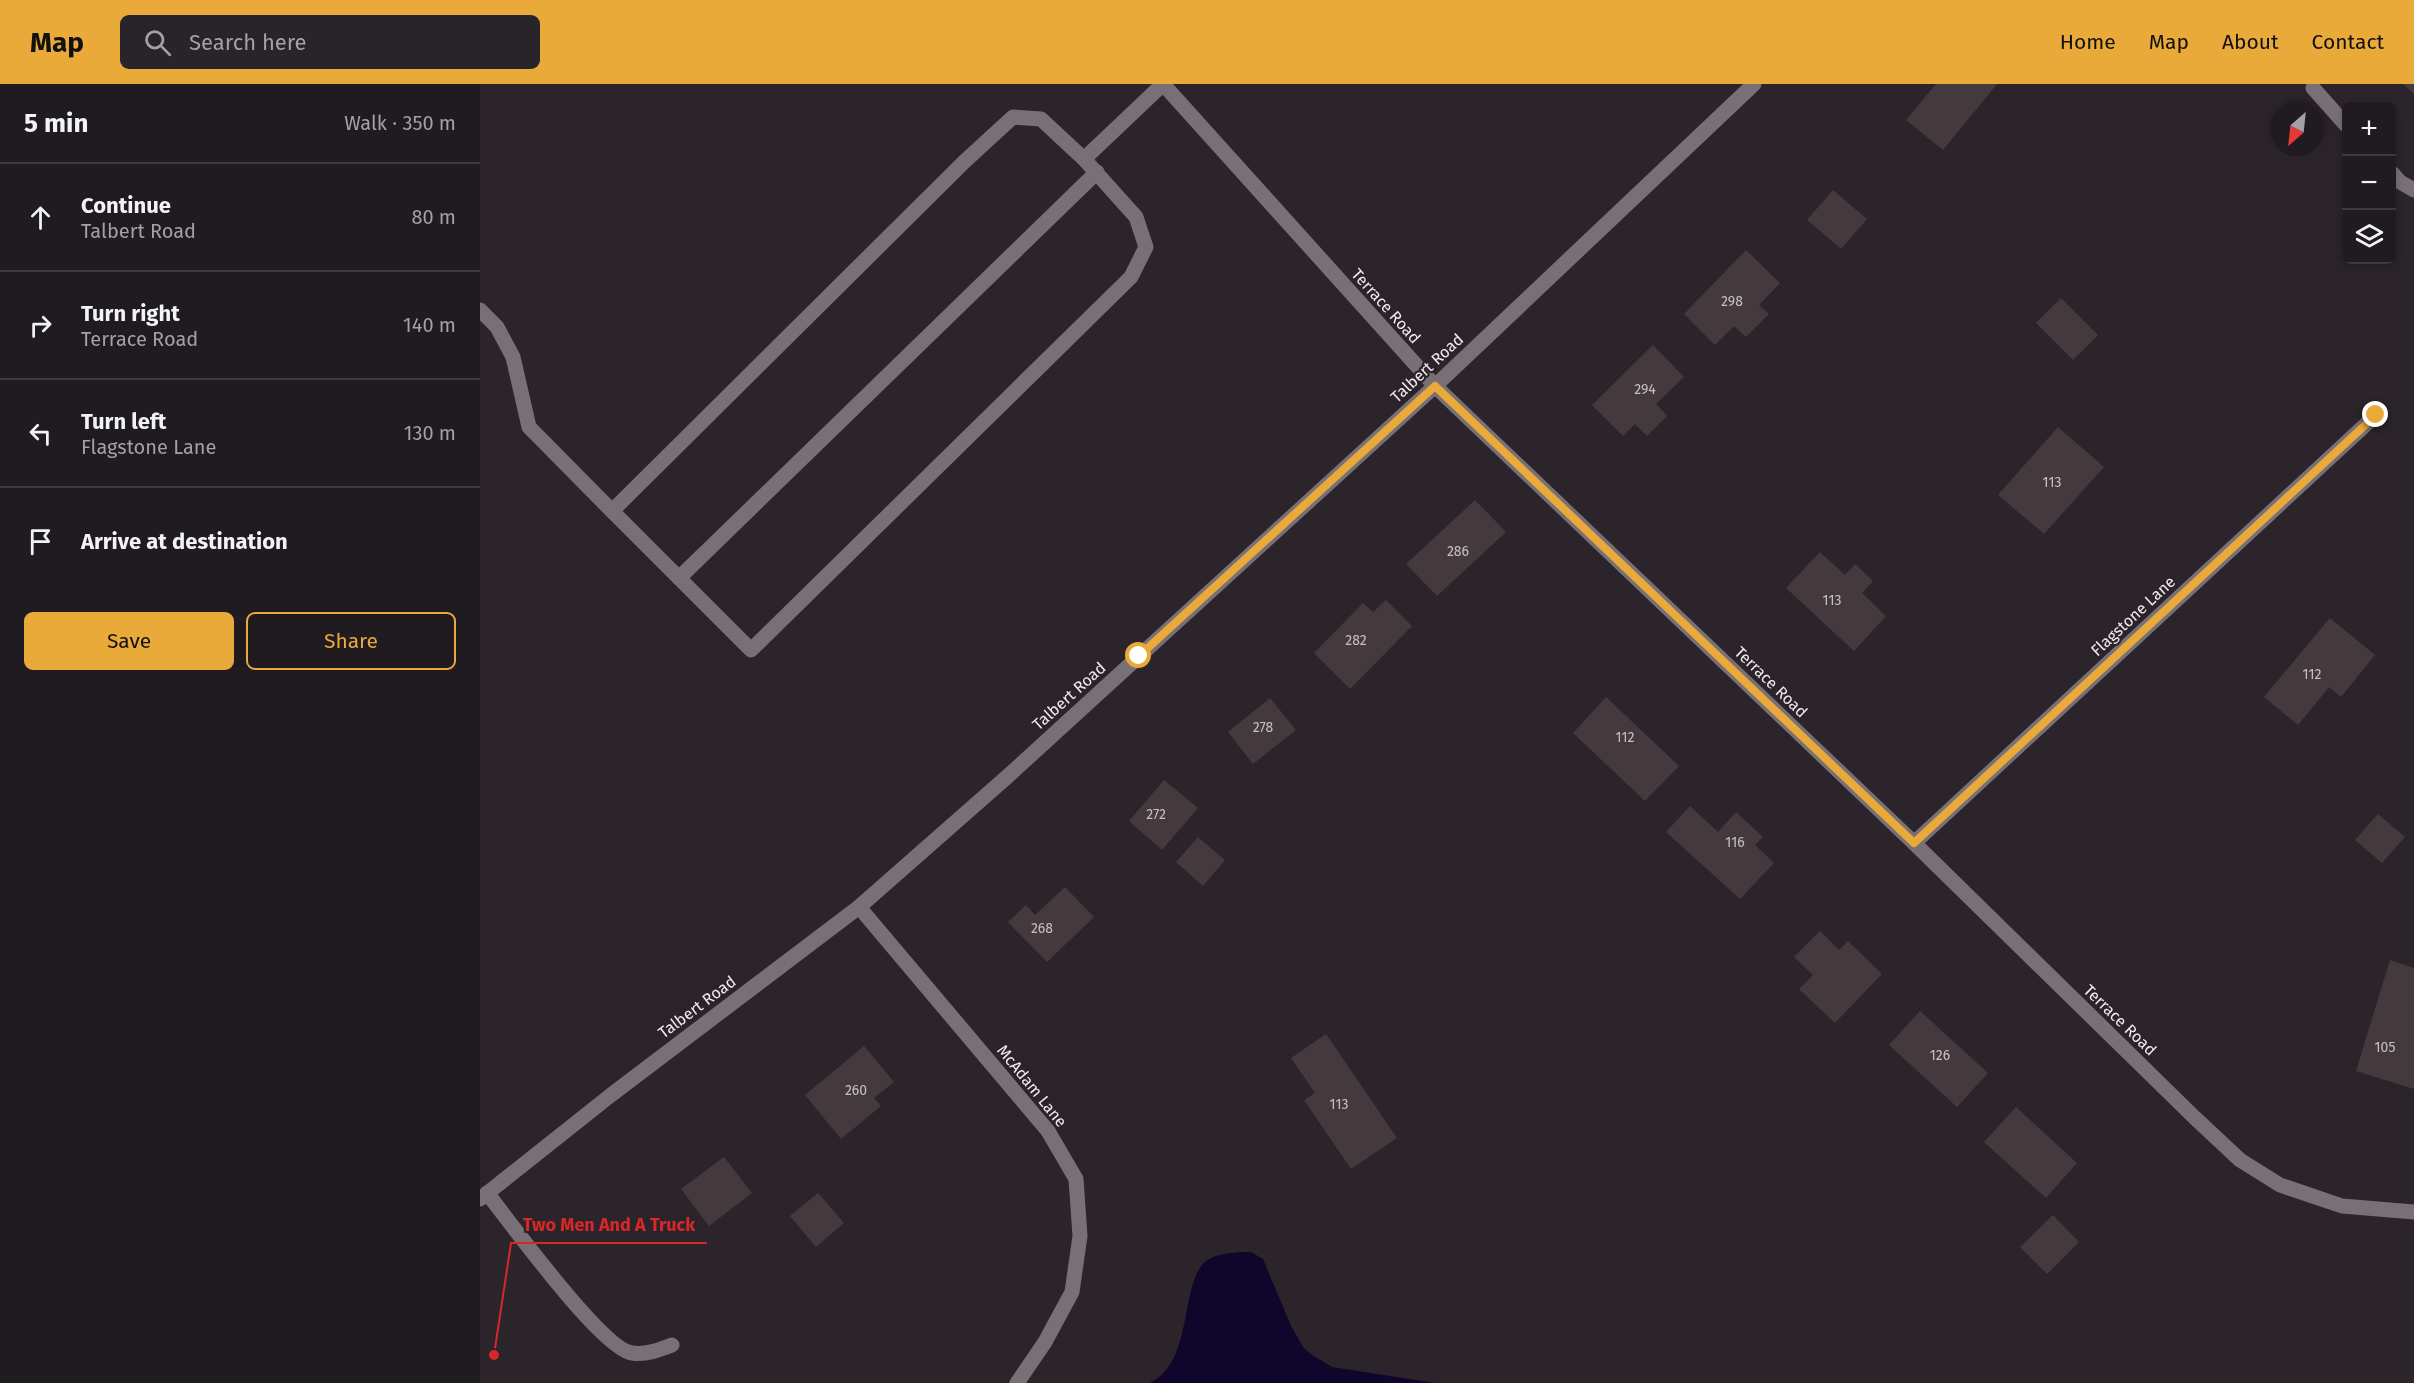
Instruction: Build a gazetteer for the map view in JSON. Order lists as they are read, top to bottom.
{
  "streets": {
    "street": [
      "Terrace Road",
      "Talbert Road",
      "Flagstone Lane",
      "McAdam Lane"
    ]
  },
  "crossings": [
    ["Terrace Road", "Talbert Road"],
    ["Terrace Road", "Flagstone Lane"],
    ["Talbert Road", "McAdam Lane"]
  ],
  "places": ["Two Men And A Truck"],
  "house_numbers": [
    "298",
    "294",
    "113",
    "286",
    "113",
    "282",
    "112",
    "278",
    "112",
    "272",
    "116",
    "268",
    "105",
    "126",
    "260",
    "113"
  ],
  "north": "bottom left",
  "page": {
    "header": "Map",
    "search": "Search here",
    "nav": [
      "Home",
      "Map",
      "About",
      "Contact"
    ],
    "heading": ["5 min", "Walk · 350 m"],
    "map_buttons": ["+", "−"],
    "list": [
      ["Continue", "Talbert Road", "80 m"],
      ["Turn right", "Terrace Road", "140 m"],
      ["Turn left", "Flagstone Lane", "130 m"],
      "Arrive at destination"
    ],
    "buttons": ["Save", "Share"]
  }
}
